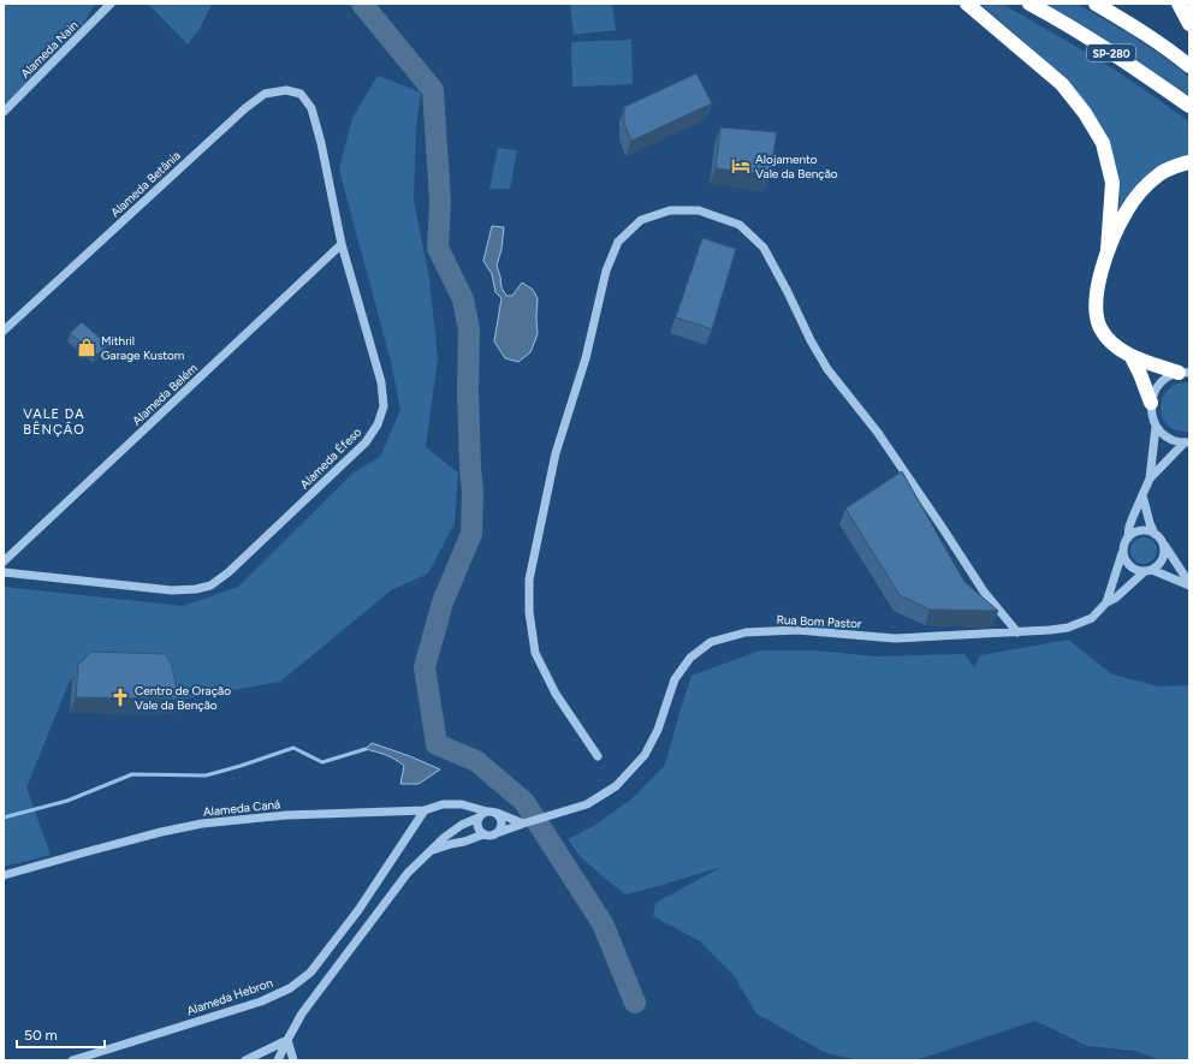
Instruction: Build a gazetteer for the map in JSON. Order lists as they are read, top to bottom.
{
  "streets": {
    "highway": ["SP-280"],
    "street": [
      "Alameda Nain",
      "Alameda Betânia",
      "Alameda Belém",
      "Alameda Éfeso",
      "Rua Bom Pastor",
      "Alameda Caná",
      "Alameda Hebron"
    ]
  },
  "crossings": [
    ["Alameda Betânia", "Alameda Éfeso"],
    ["Alameda Belém", "Alameda Éfeso"],
    ["Alameda Caná", "Alameda Hebron"]
  ],
  "districts": ["VALE DA BÊNÇÃO"],
  "places": {
    "hotel": ["Alojamento Vale da Benção"],
    "shop": ["Mithril Garage Kustom"],
    "church": ["Centro de Oração Vale da Benção"]
  },
  "scale_bar": "50 m"
}
